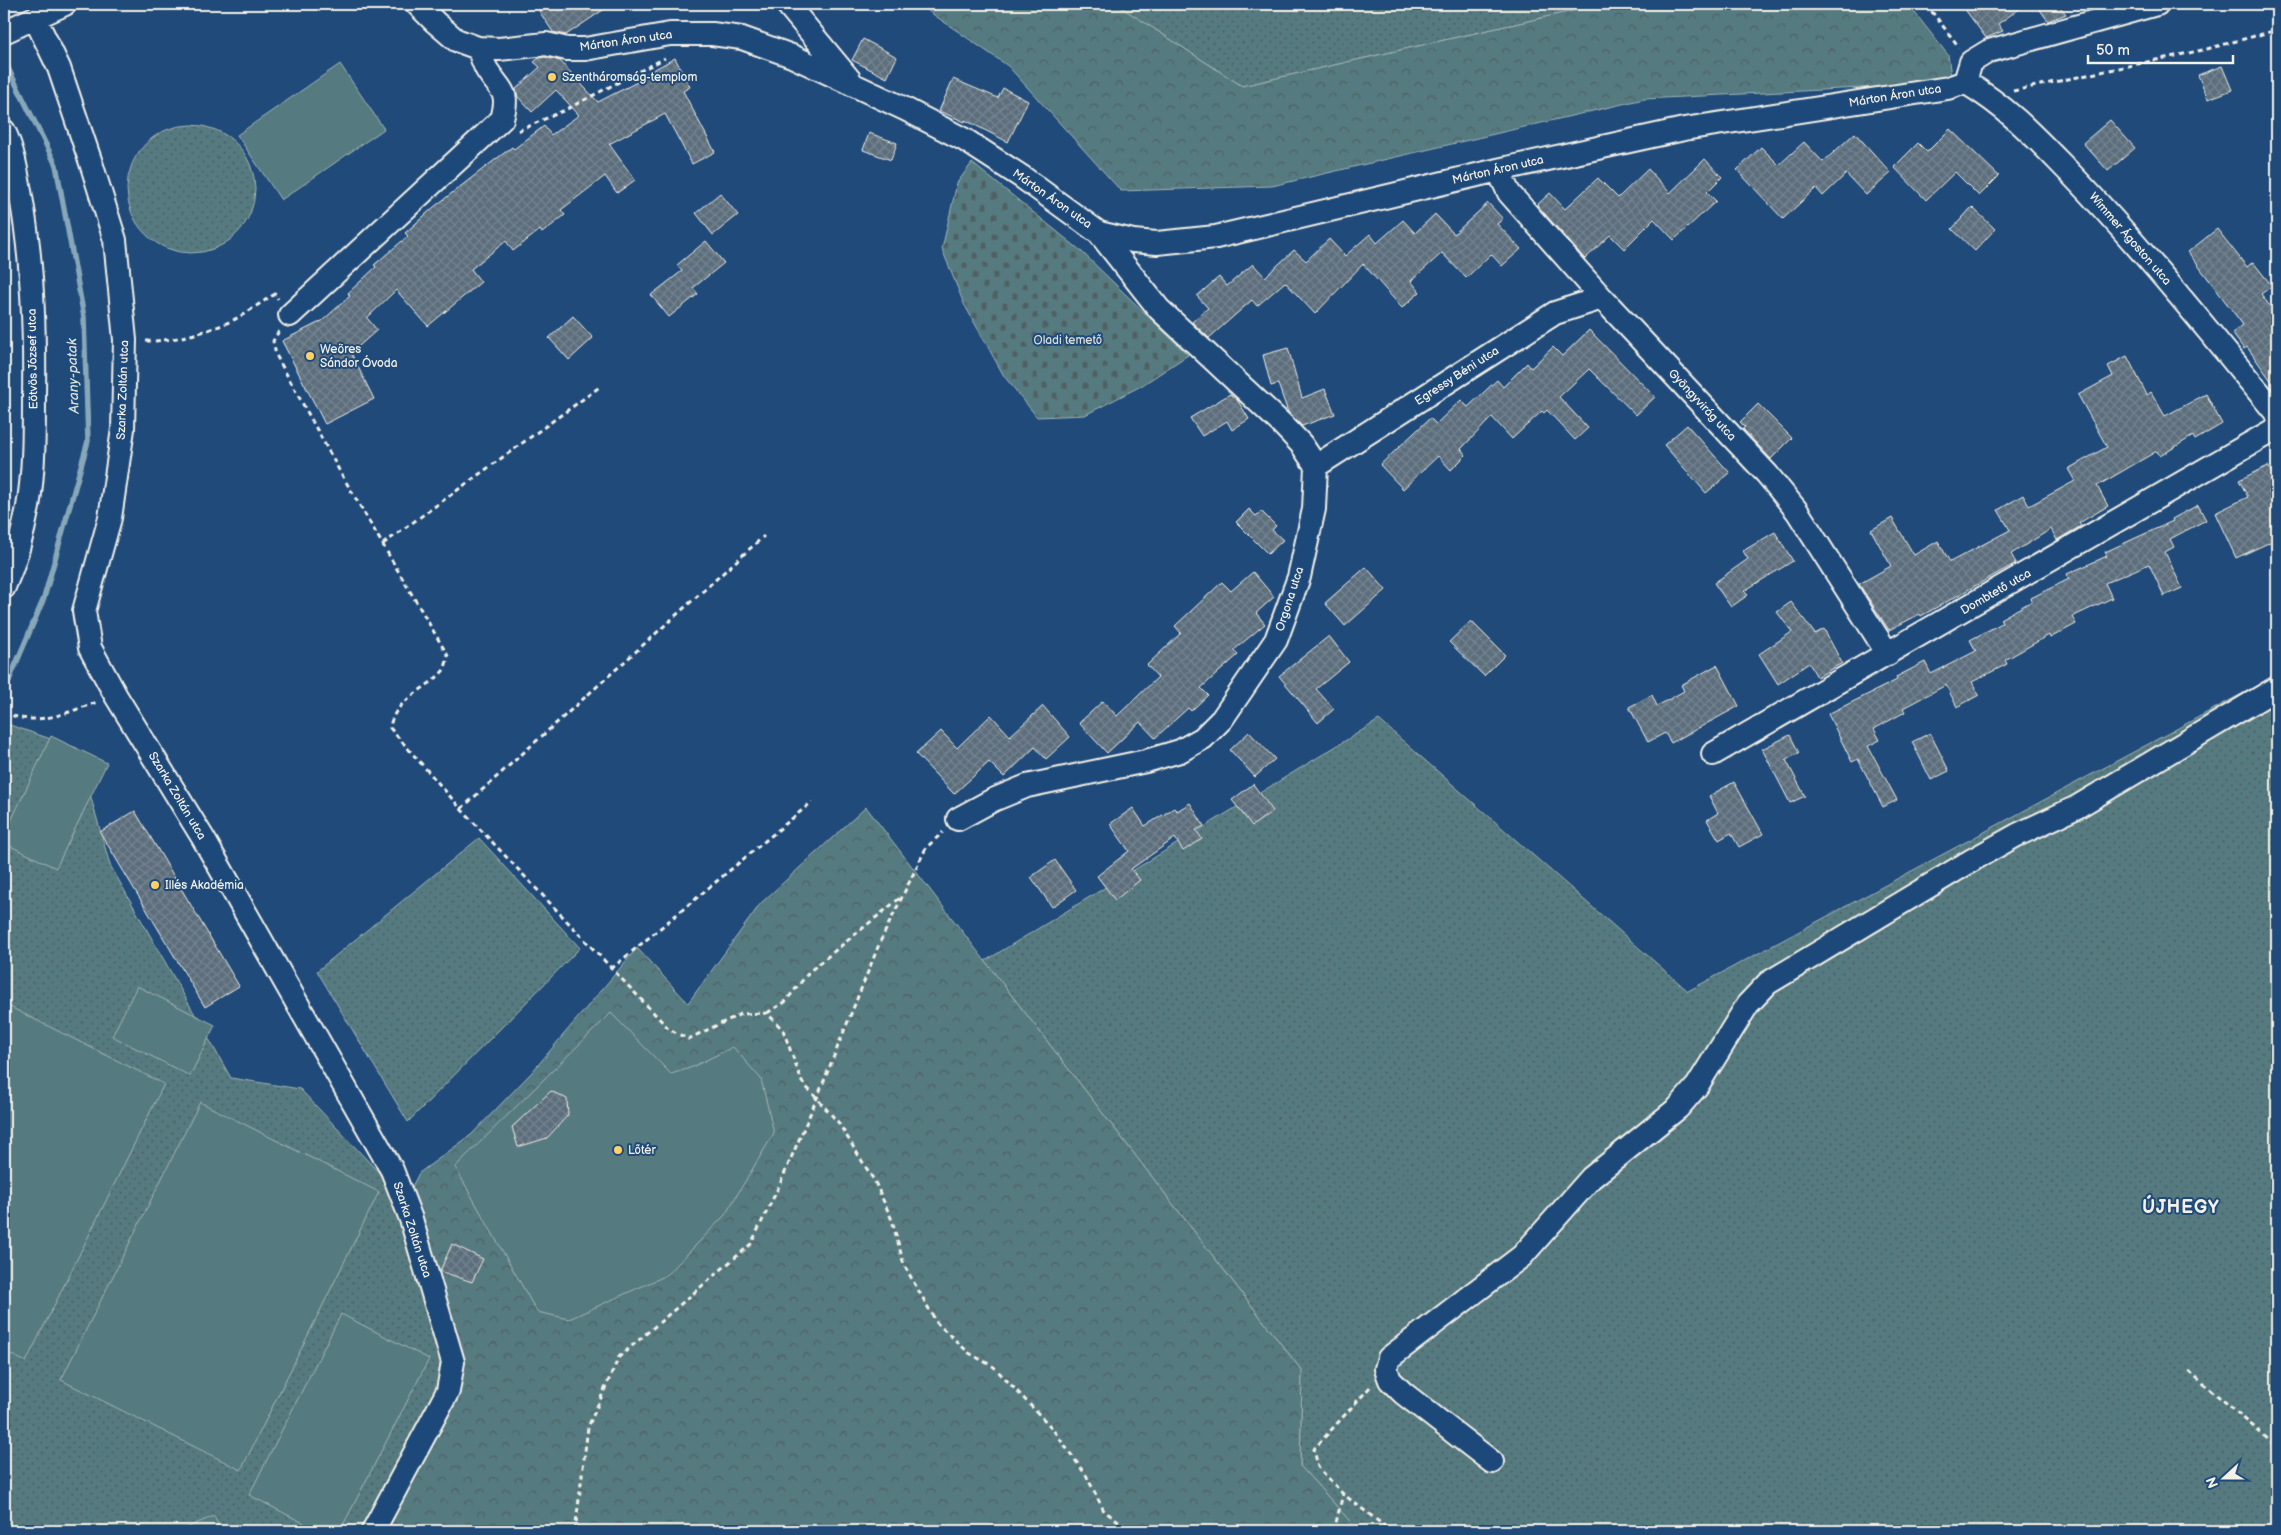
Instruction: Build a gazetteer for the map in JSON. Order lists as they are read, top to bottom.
{
  "streets": {
    "street": [
      "Márton Áron utca",
      "Wimmer Ágoston utca",
      "Eötvös József utca",
      "Egressy Béni utca",
      "Szarka Zoltán utca",
      "Gyöngyvirág utca",
      "Dombtető utca",
      "Orgona utca"
    ]
  },
  "crossings": [
    ["Márton Áron utca", "Wimmer Ágoston utca"],
    ["Márton Áron utca", "Gyöngyvirág utca"],
    ["Egressy Béni utca", "Gyöngyvirág utca"],
    ["Egressy Béni utca", "Orgona utca"],
    ["Gyöngyvirág utca", "Dombtető utca"]
  ],
  "districts": ["ÚJHEGY"],
  "water": ["Arany-patak"],
  "parks": ["Oladi temető"],
  "places": [
    "Szentháromság-templom",
    "Weöres Sándor Óvoda",
    "Illés Akadémia",
    "Lőtér"
  ],
  "scale_bar": "50 m",
  "north": "left"
}
